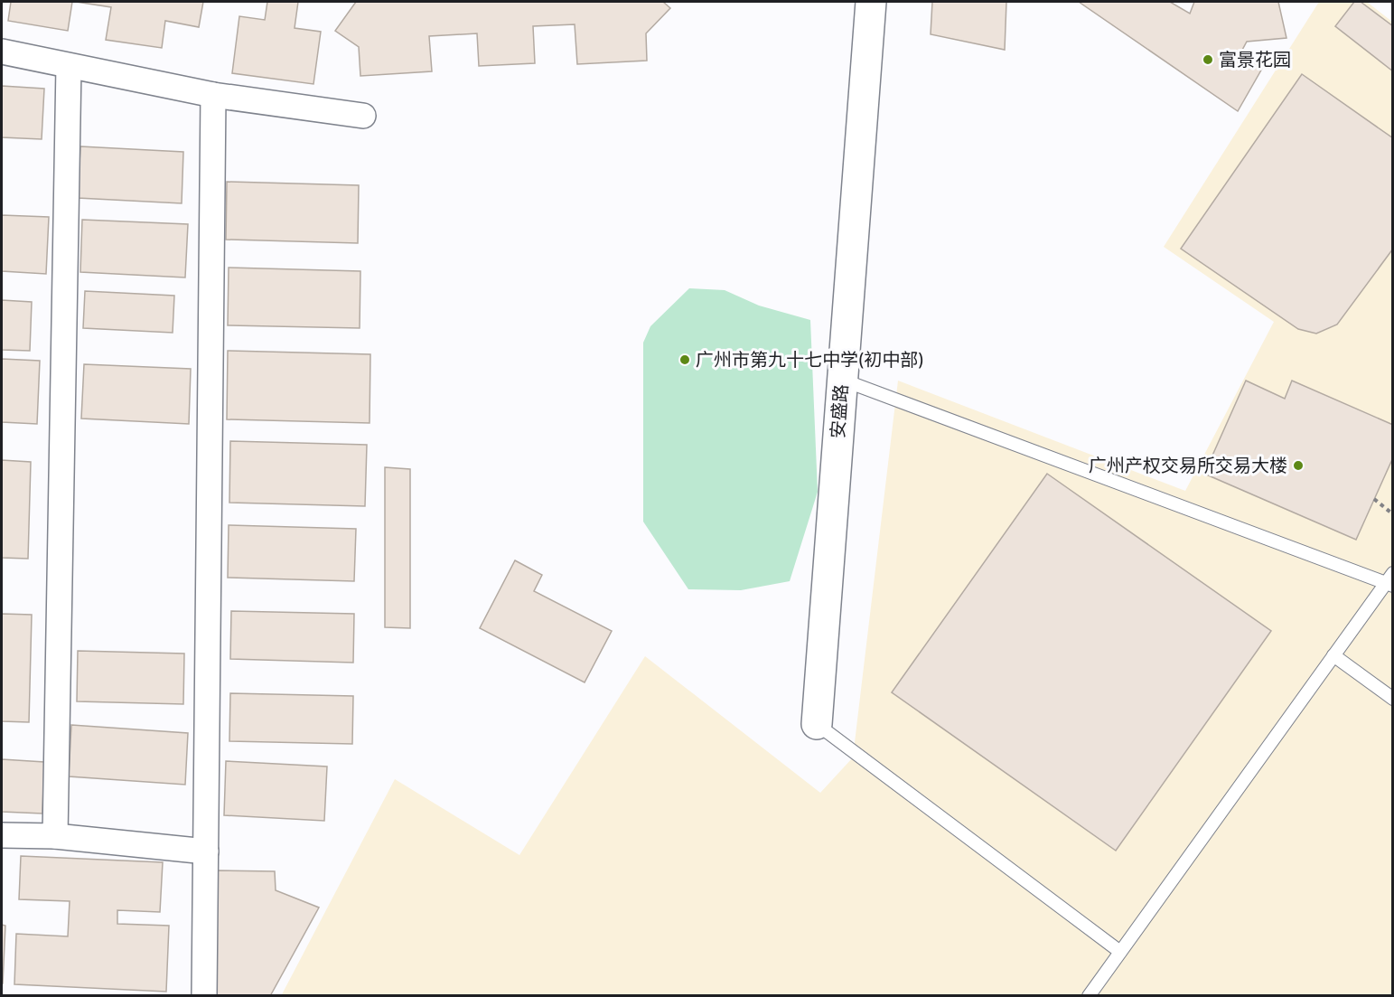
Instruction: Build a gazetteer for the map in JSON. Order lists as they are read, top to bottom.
{
  "streets": {
    "street": ["安盛路"]
  },
  "places": ["富景花园", "广州市第九十七中学(初中部)", "广州产权交易所交易大楼"]
}
